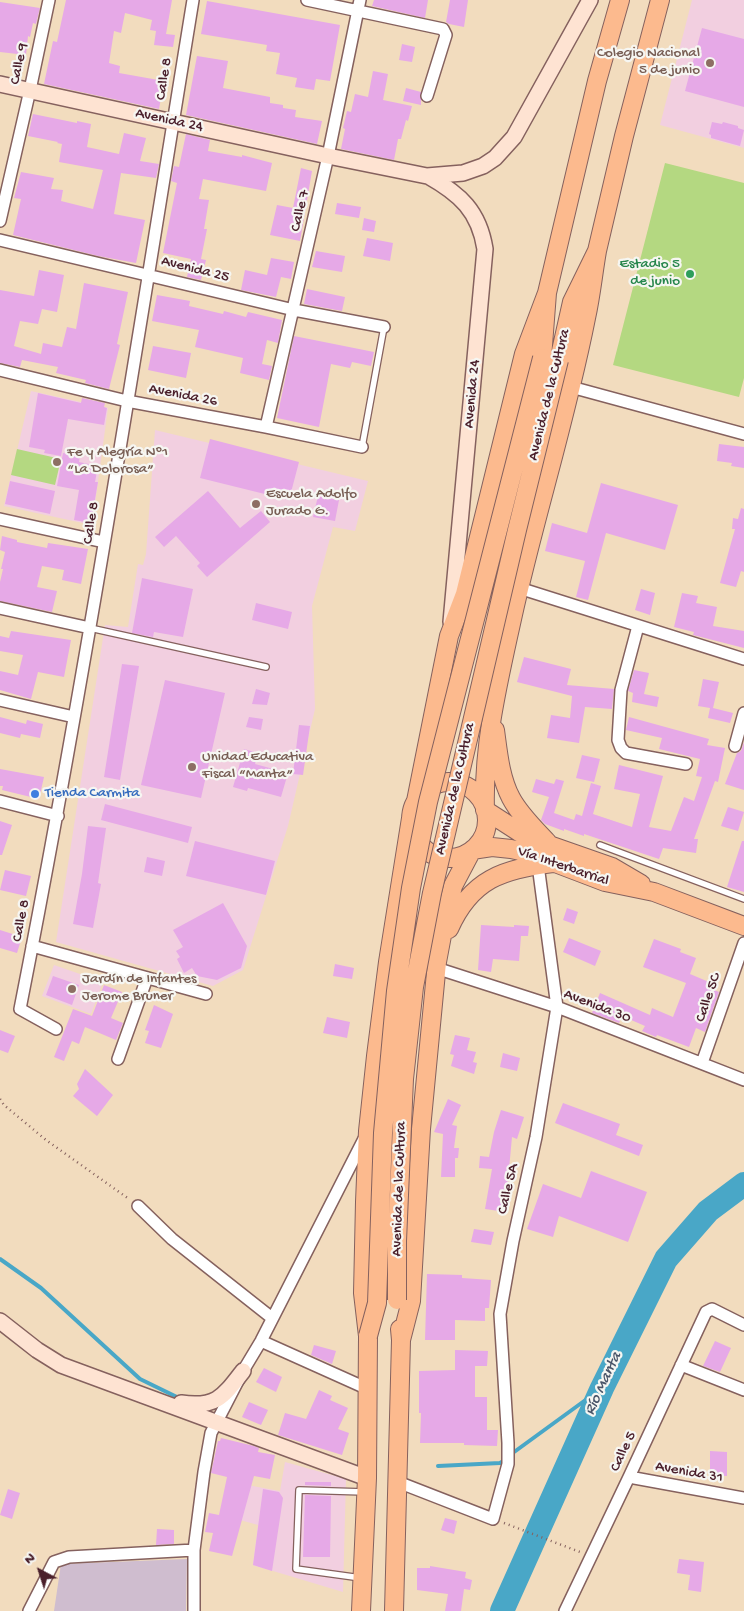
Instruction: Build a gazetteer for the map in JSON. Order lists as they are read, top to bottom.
{
  "streets": {
    "main road": ["Avenida 24", "Avenida de la Cultura", "Vía Interbarrial"],
    "street": [
      "Calle 9",
      "Calle 8",
      "Calle 7",
      "Avenida 25",
      "Avenida 26",
      "Calle 5C",
      "Avenida 30",
      "Calle 5A",
      "Calle 5",
      "Avenida 31"
    ]
  },
  "crossings": [
    ["Calle 9", "Avenida 24"],
    ["Calle 8", "Avenida 24"],
    ["Calle 8", "Avenida 25"],
    ["Calle 8", "Avenida 26"],
    ["Avenida 24", "Calle 7"],
    ["Avenida 24", "Avenida de la Cultura"],
    ["Calle 7", "Avenida 25"],
    ["Calle 7", "Avenida 26"],
    ["Avenida de la Cultura", "Vía Interbarrial"],
    ["Avenida de la Cultura", "Avenida 30"],
    ["Vía Interbarrial", "Calle 5A"],
    ["Calle 5C", "Avenida 30"],
    ["Avenida 30", "Calle 5A"],
    ["Calle 5", "Avenida 31"]
  ],
  "water": ["Río Manta"],
  "places": [
    "Colegio Nacional 5 de junio",
    "Estadio 5 de junio",
    "Fe y Alegría Nº1 “La Dolorosa”",
    "Escuela Adolfo Jurado G.",
    "Unidad Educativa Fiscal “Manta”",
    "Tienda Carmita",
    "Jardín de Infantes Jerome Bruner"
  ],
  "north": "top left"
}
